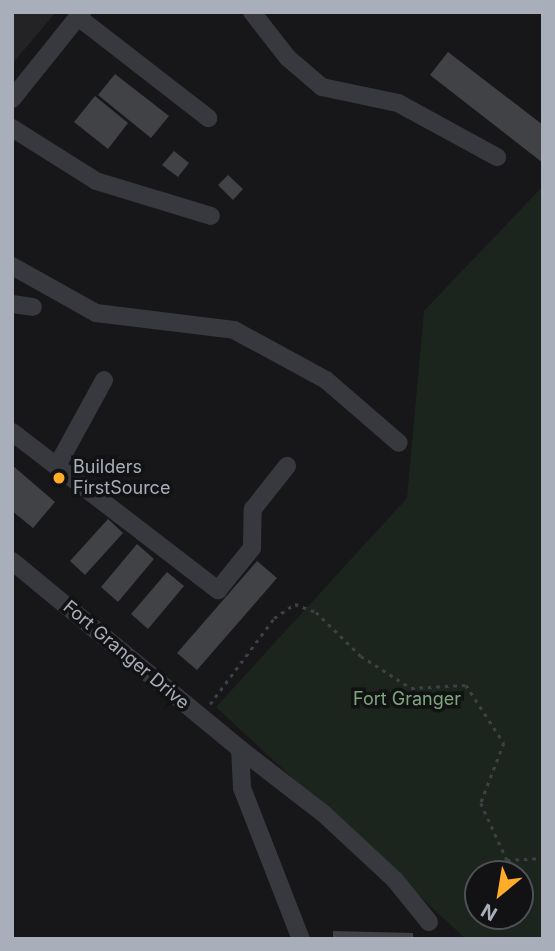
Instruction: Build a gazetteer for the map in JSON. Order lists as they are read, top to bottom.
{
  "streets": {
    "street": ["Fort Granger Drive"]
  },
  "parks": ["Fort Granger"],
  "places": ["Builders FirstSource"],
  "north": "bottom left"
}
